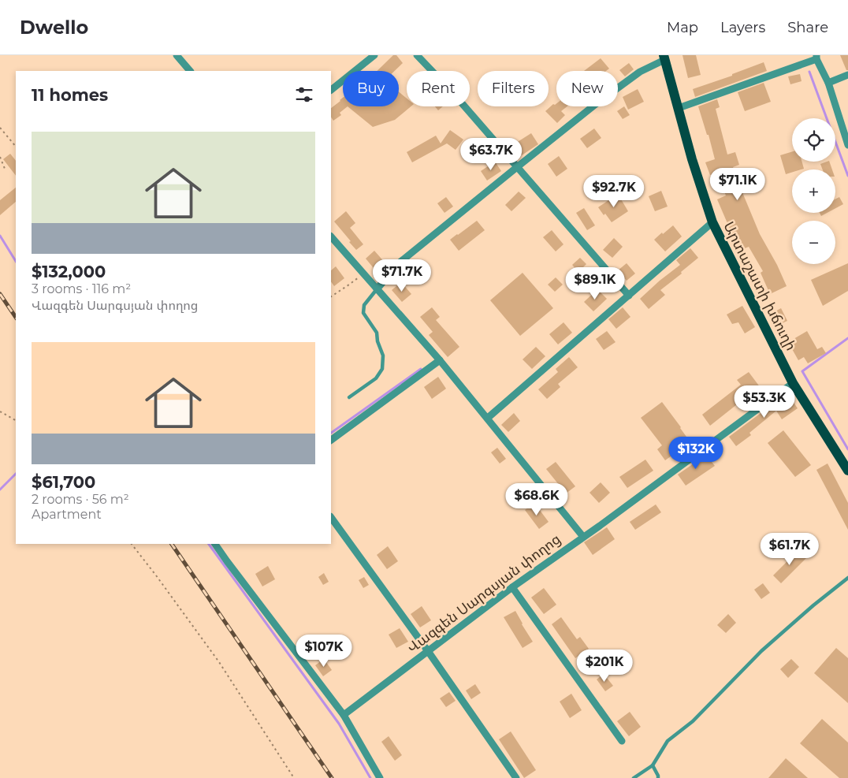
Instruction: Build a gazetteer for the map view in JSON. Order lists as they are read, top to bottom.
{
  "streets": {
    "main road": ["Արտաշատի խճուղի"],
    "street": ["Վազգեն Սարգսյան փողոց"]
  },
  "crossings": [
    ["Արտաշատի խճուղի", "Վազգեն Սարգսյան փողոց"]
  ],
  "page": {
    "header": "Dwello",
    "nav": ["Map", "Layers", "Share"],
    "chip": [
      "Buy",
      "Rent",
      "Filters",
      "New"
    ],
    "heading": "11 homes",
    "map_buttons": ["+", "−"],
    "list": [
      {
        "name": "$132,000",
        "note": "3 rooms · 116 m² · Վազգեն Սարգսյան փողոց"
      },
      {
        "name": "$61,700",
        "note": "2 rooms · 56 m² · Apartment"
      }
    ],
    "price": [
      "$63.7K",
      "$71.1K",
      "$92.7K",
      "$71.7K",
      "$89.1K",
      "$53.3K",
      "$132K",
      "$68.6K",
      "$61.7K",
      "$107K",
      "$201K"
    ]
  }
}
